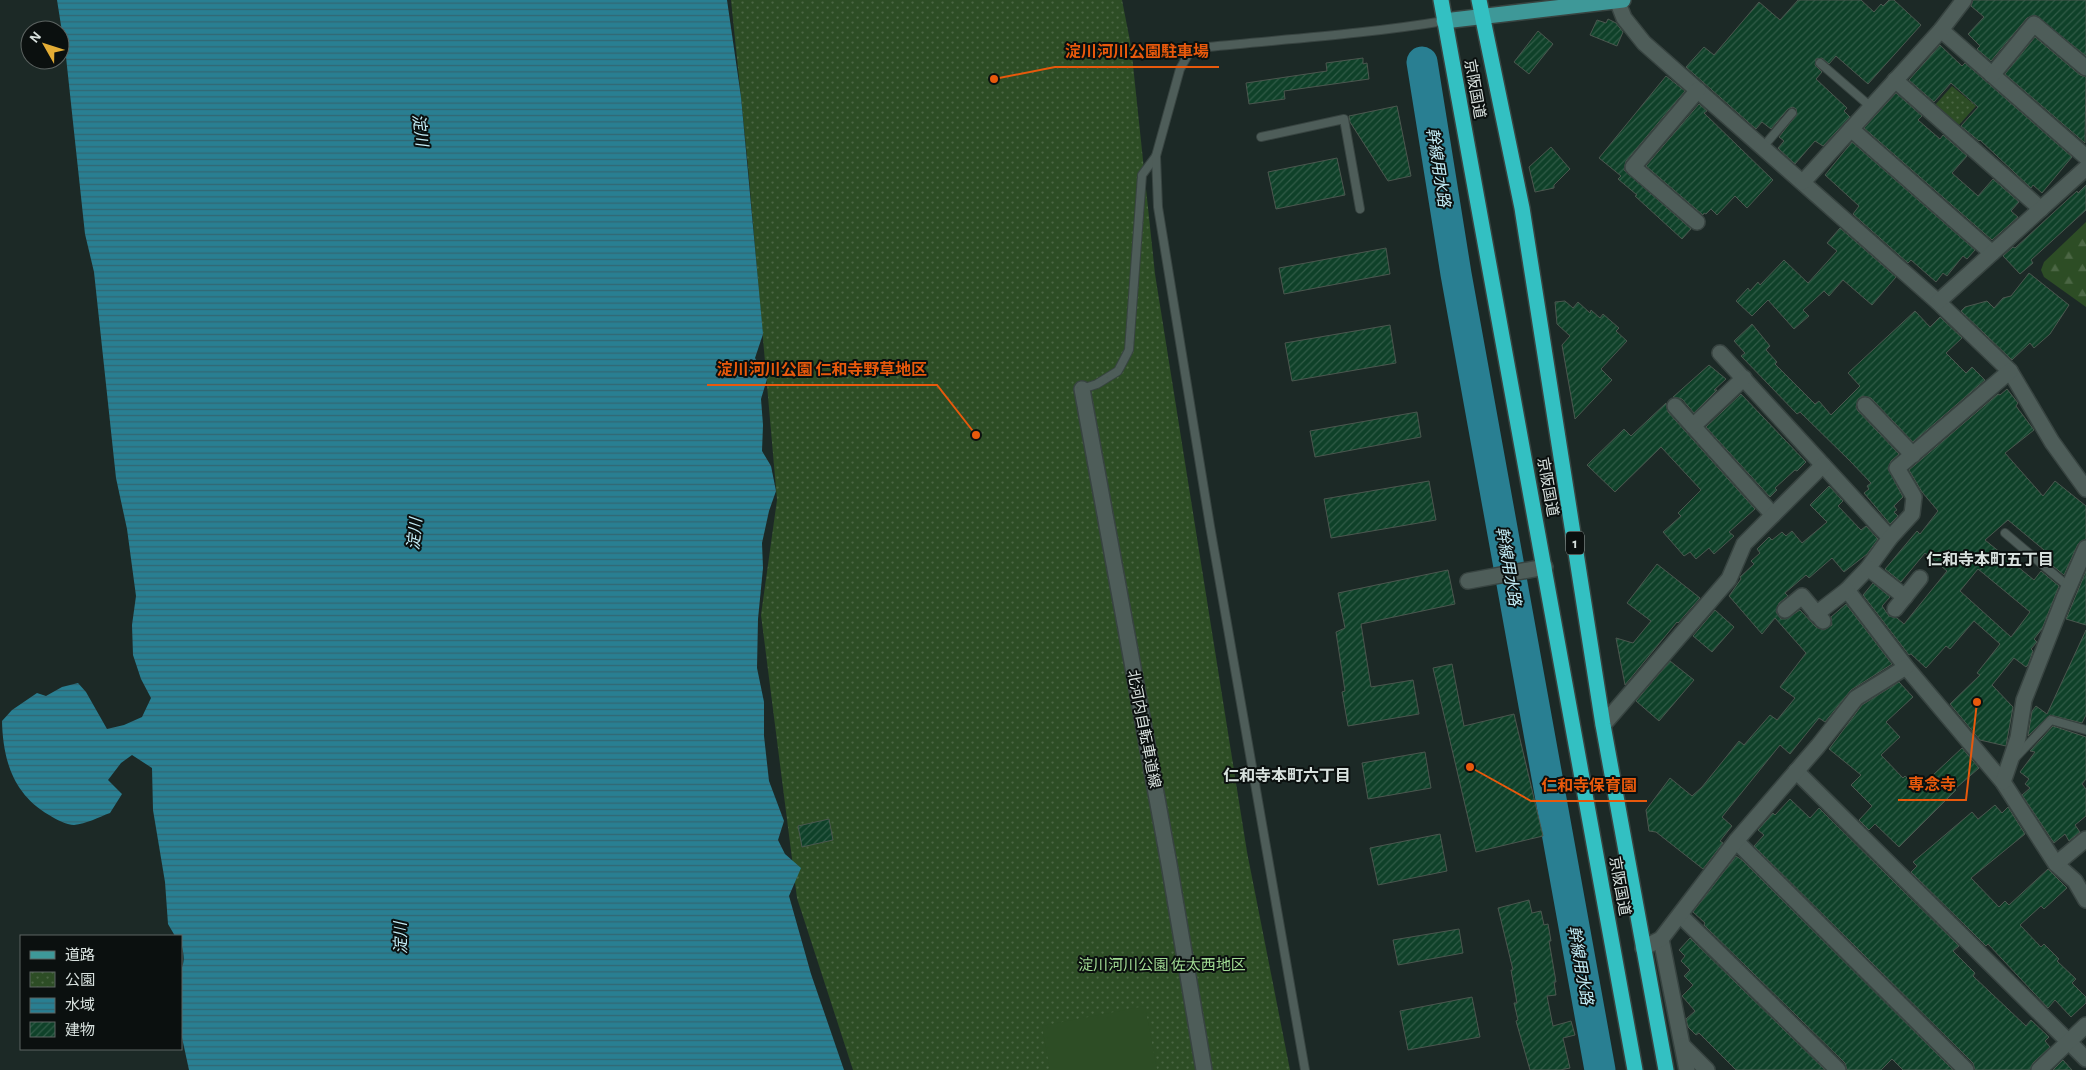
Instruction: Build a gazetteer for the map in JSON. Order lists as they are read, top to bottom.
{
  "streets": {
    "highway": ["京阪国道", "1"],
    "street": ["北河内自転車道線"]
  },
  "districts": ["仁和寺本町五丁目", "仁和寺本町六丁目"],
  "water": ["淀川", "幹線用水路"],
  "parks": ["淀川河川公園 佐太西地区"],
  "places": [
    "淀川河川公園駐車場",
    "淀川河川公園 仁和寺野草地区",
    "専念寺",
    "仁和寺保育園"
  ],
  "legend": [
    "道路",
    "公園",
    "水域",
    "建物"
  ],
  "north": "top left"
}
